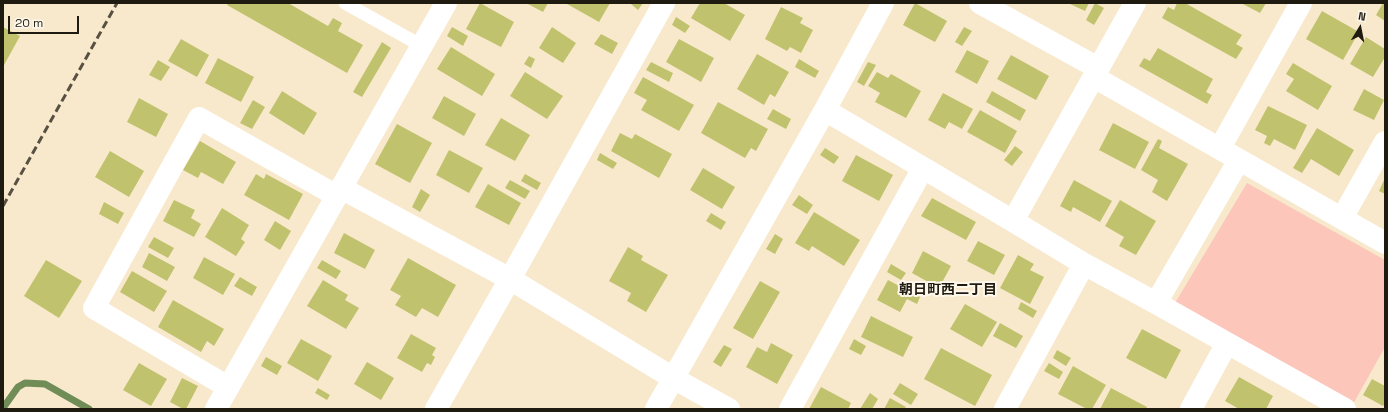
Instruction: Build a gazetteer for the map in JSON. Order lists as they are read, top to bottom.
{
  "districts": ["朝日町西二丁目"],
  "scale_bar": "20 m",
  "north": "top"
}
